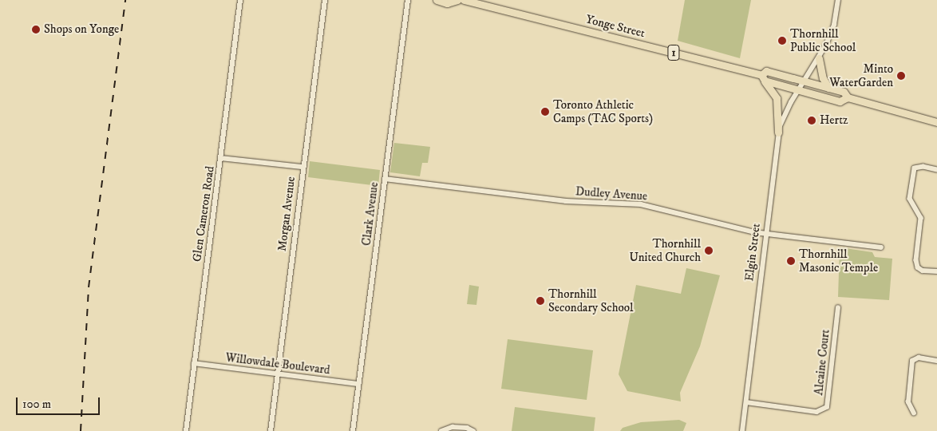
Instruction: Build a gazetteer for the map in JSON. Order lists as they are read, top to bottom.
{
  "streets": {
    "main road": ["Yonge Street", "1"],
    "street": [
      "Dudley Avenue",
      "Glen Cameron Road",
      "Morgan Avenue",
      "Clark Avenue",
      "Elgin Street",
      "Alcaine Court",
      "Willowdale Boulevard"
    ]
  },
  "crossings": [
    ["Yonge Street", "Elgin Street"],
    ["Dudley Avenue", "Clark Avenue"],
    ["Dudley Avenue", "Elgin Street"],
    ["Glen Cameron Road", "Willowdale Boulevard"],
    ["Morgan Avenue", "Willowdale Boulevard"],
    ["Clark Avenue", "Willowdale Boulevard"],
    ["Elgin Street", "Alcaine Court"]
  ],
  "places": [
    "Shops on Yonge",
    "Thornhill Public School",
    "Minto WaterGarden",
    "Toronto Athletic Camps (TAC Sports)",
    "Hertz",
    "Thornhill United Church",
    "Thornhill Masonic Temple",
    "Thornhill Secondary School"
  ],
  "scale_bar": "100 m"
}
